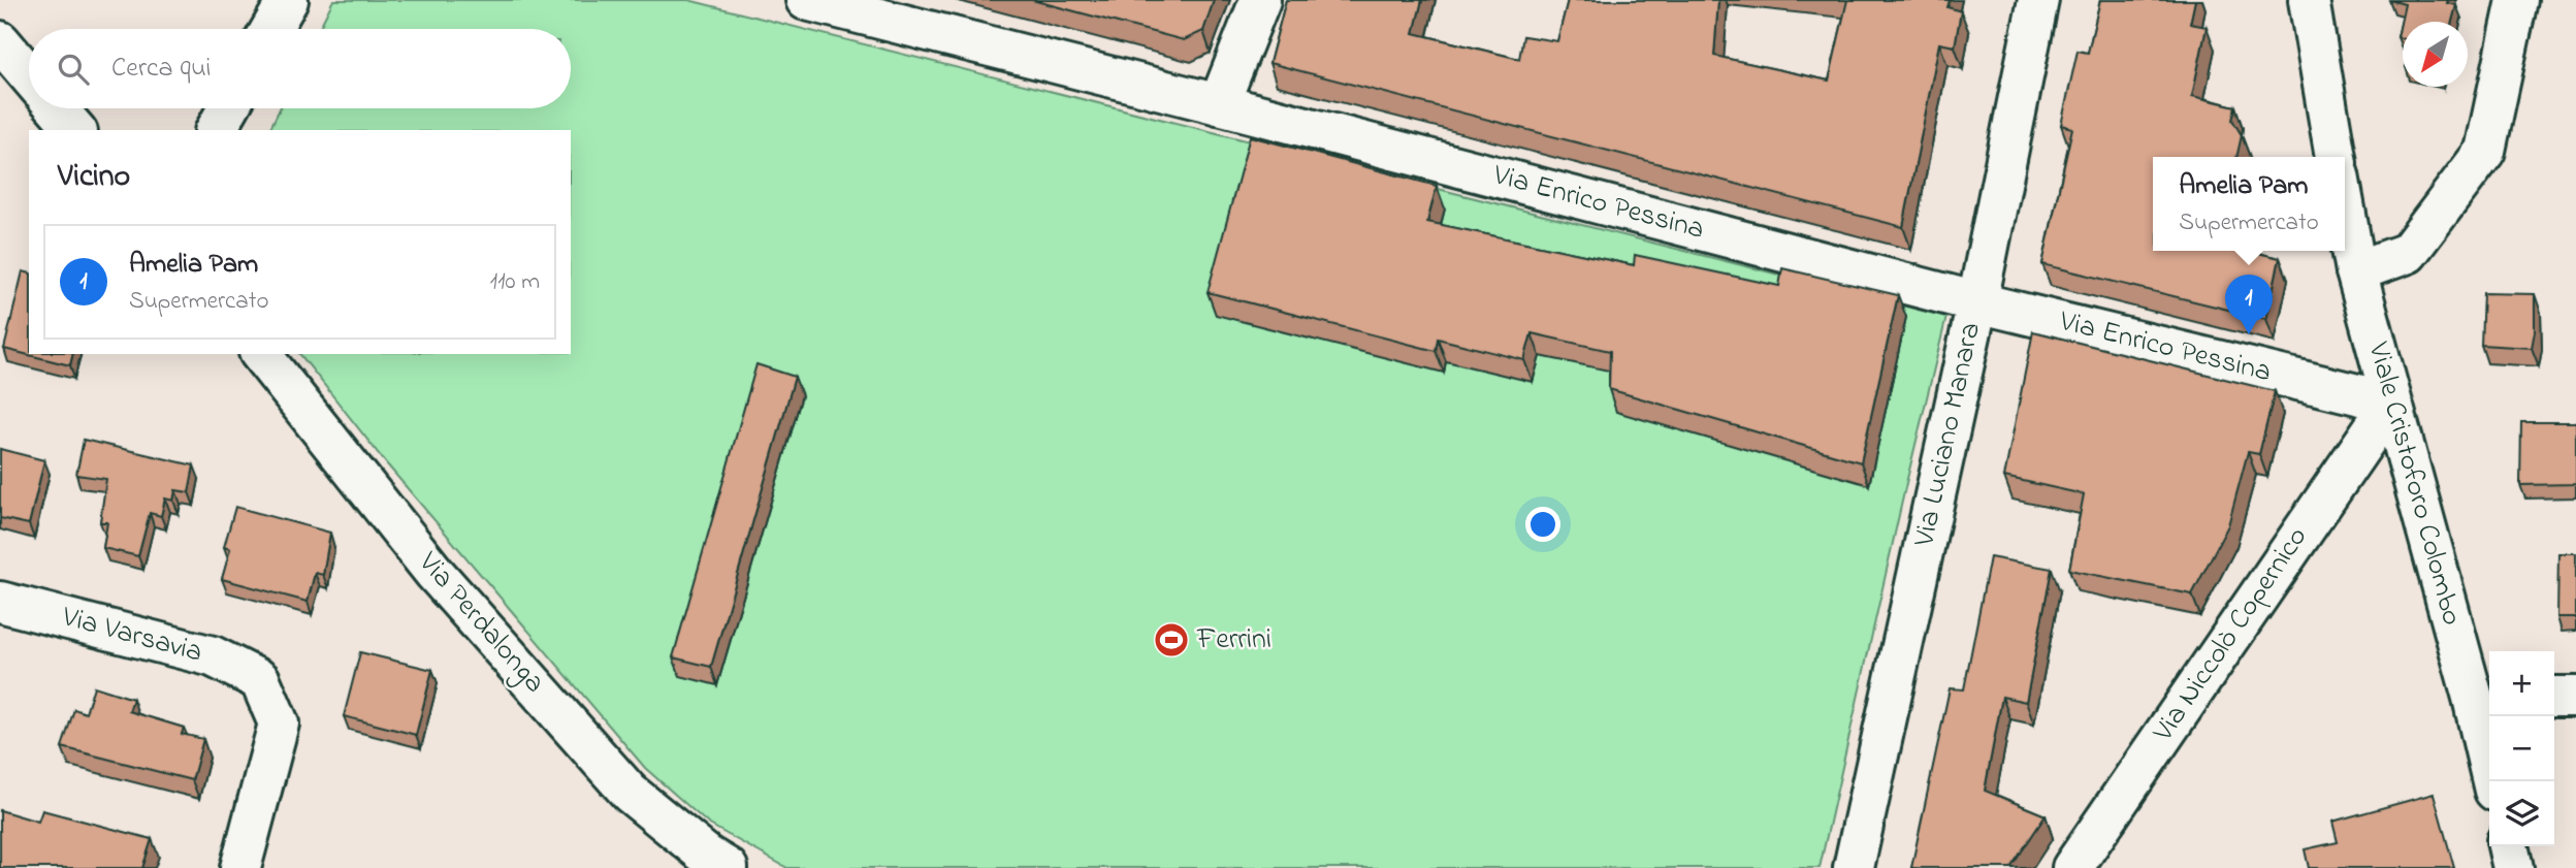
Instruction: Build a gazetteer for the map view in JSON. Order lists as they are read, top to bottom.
{
  "streets": {
    "street": [
      "Via Enrico Pessina",
      "Via Luciano Manara",
      "Viale Cristoforo Colombo",
      "Via Perdalonga",
      "Via Niccolò Copernico",
      "Via Varsavia"
    ]
  },
  "crossings": [
    ["Via Enrico Pessina", "Via Luciano Manara"],
    ["Via Enrico Pessina", "Viale Cristoforo Colombo"],
    ["Via Enrico Pessina", "Via Niccolò Copernico"],
    ["Viale Cristoforo Colombo", "Via Niccolò Copernico"]
  ],
  "places": {
    "sports": ["Ferrini"]
  },
  "north": "bottom left",
  "page": {
    "search": "Cerca qui",
    "heading": "Vicino",
    "popup": ["Amelia Pam", "Supermercato"],
    "list": [
      {
        "mark": "1",
        "name": "Amelia Pam",
        "note": "Supermercato",
        "value": "110 m"
      }
    ],
    "pins": "1",
    "map_buttons": ["+", "−"]
  }
}
